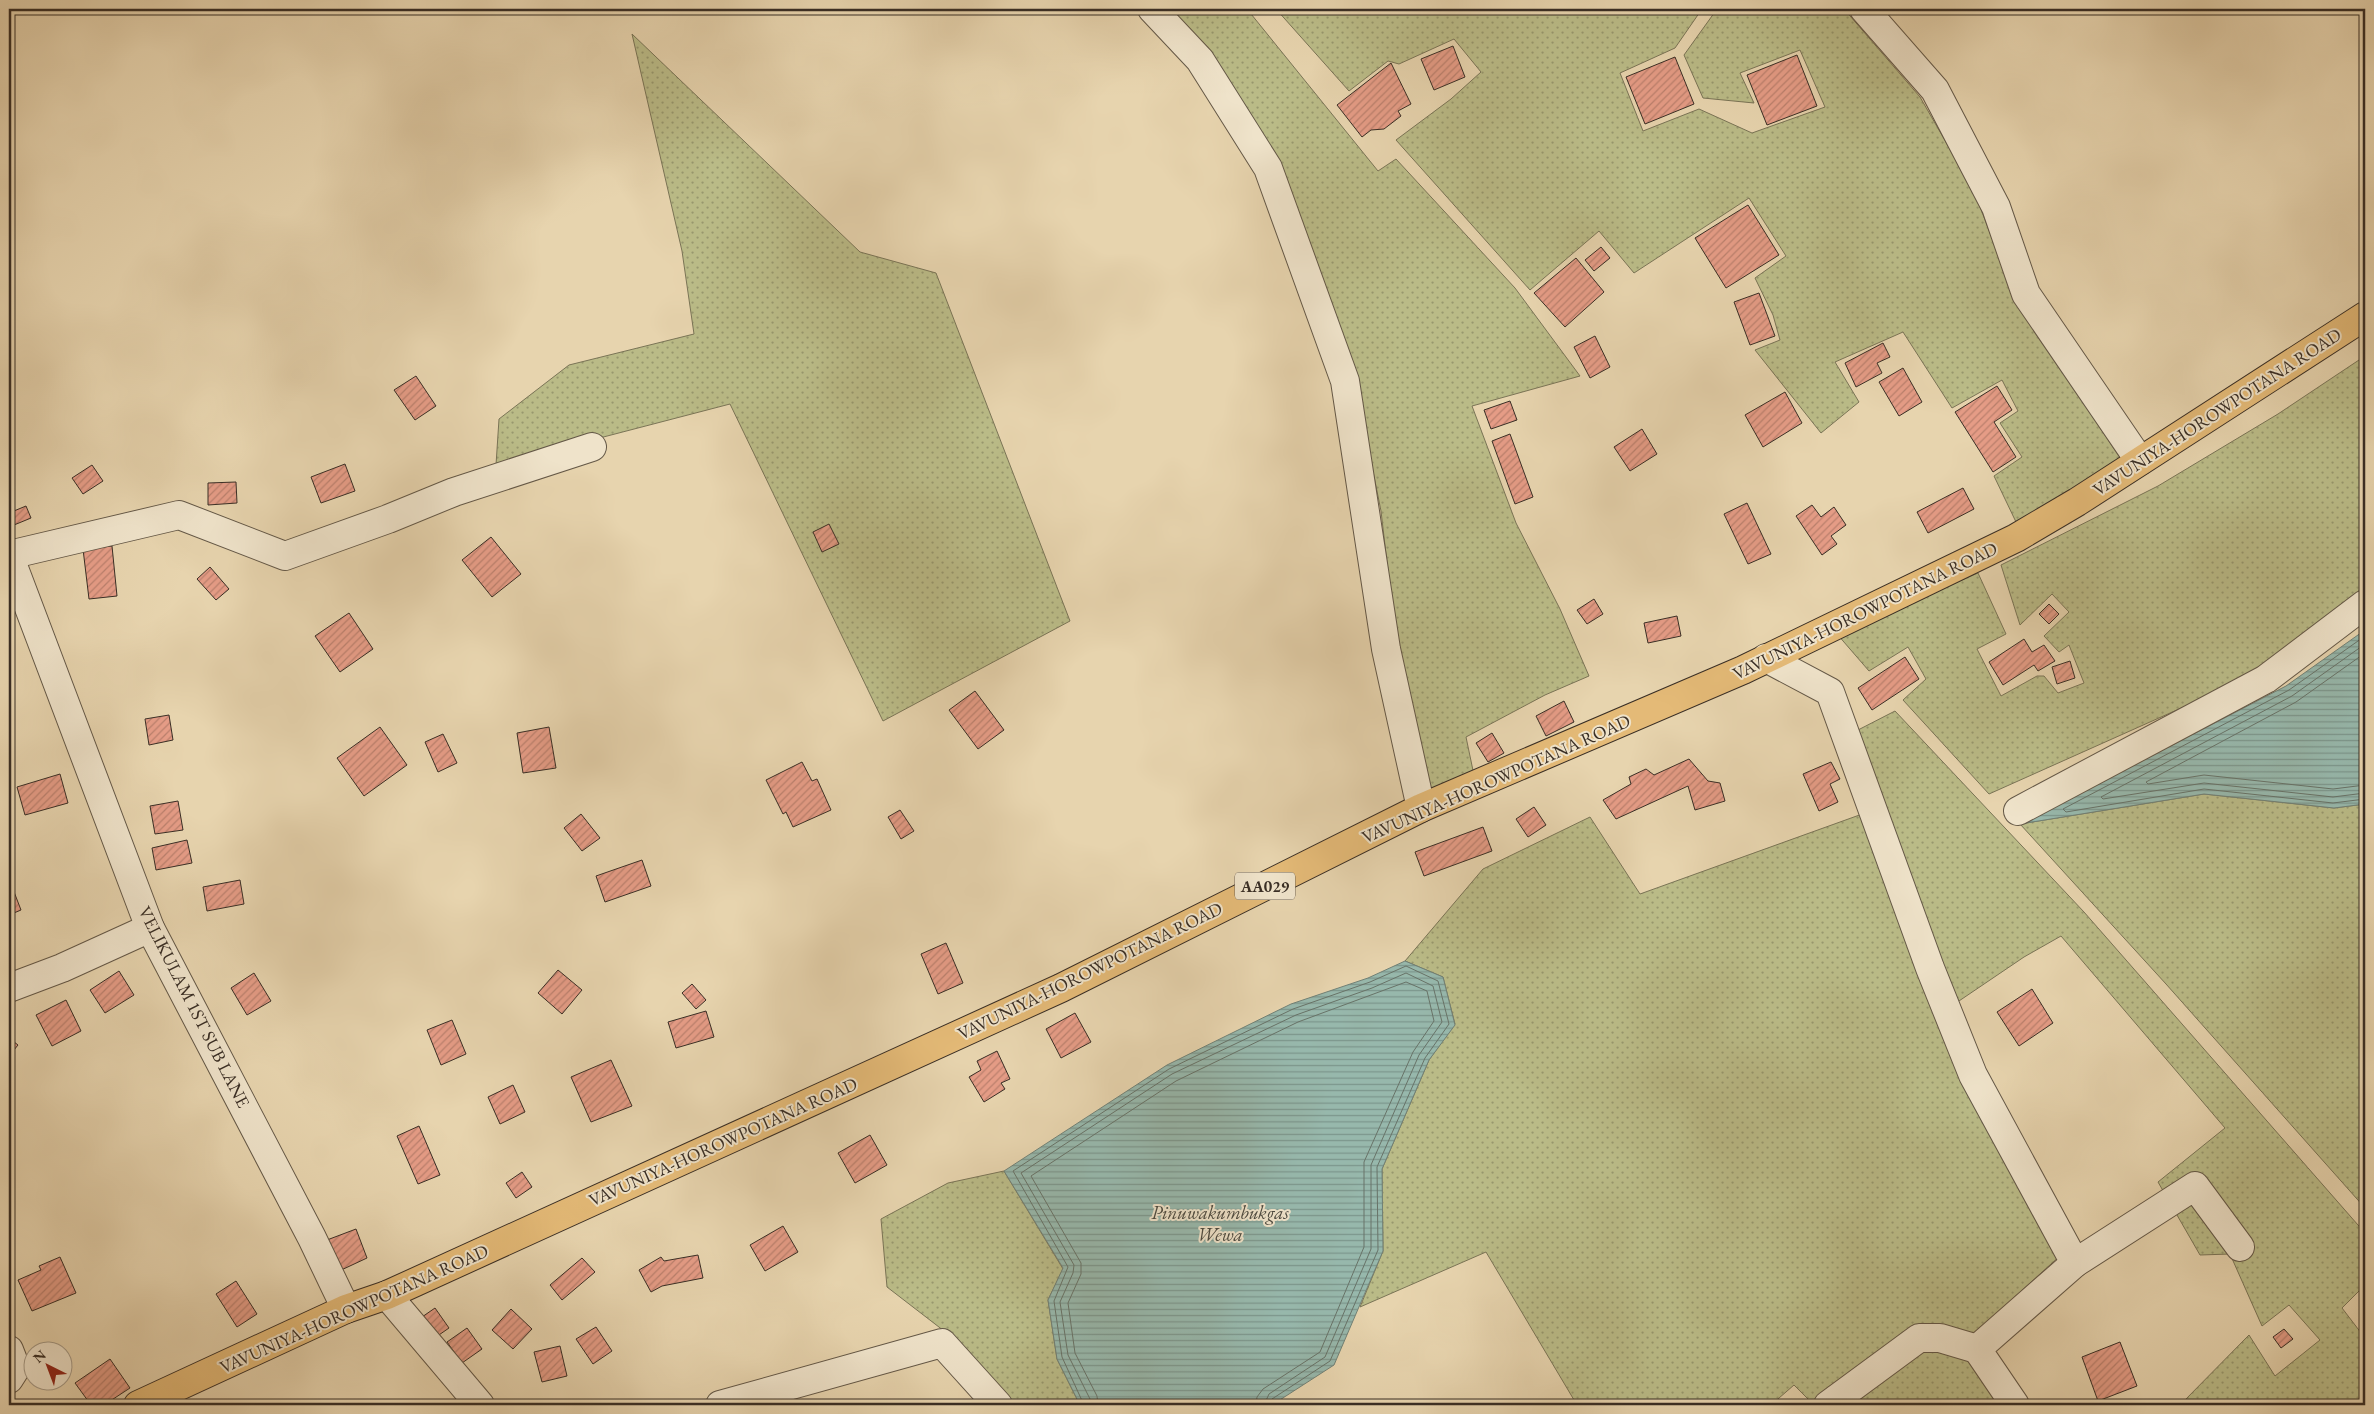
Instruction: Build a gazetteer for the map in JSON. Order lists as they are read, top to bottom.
{
  "streets": {
    "highway": ["VAVUNIYA-HOROWPOTANA ROAD", "AA029"],
    "street": ["VELIKULAM 1ST SUB LANE"]
  },
  "crossings": [
    ["VAVUNIYA-HOROWPOTANA ROAD", "VELIKULAM 1ST SUB LANE"]
  ],
  "water": ["Pinuwakumbukgas Wewa"],
  "north": "top left"
}
